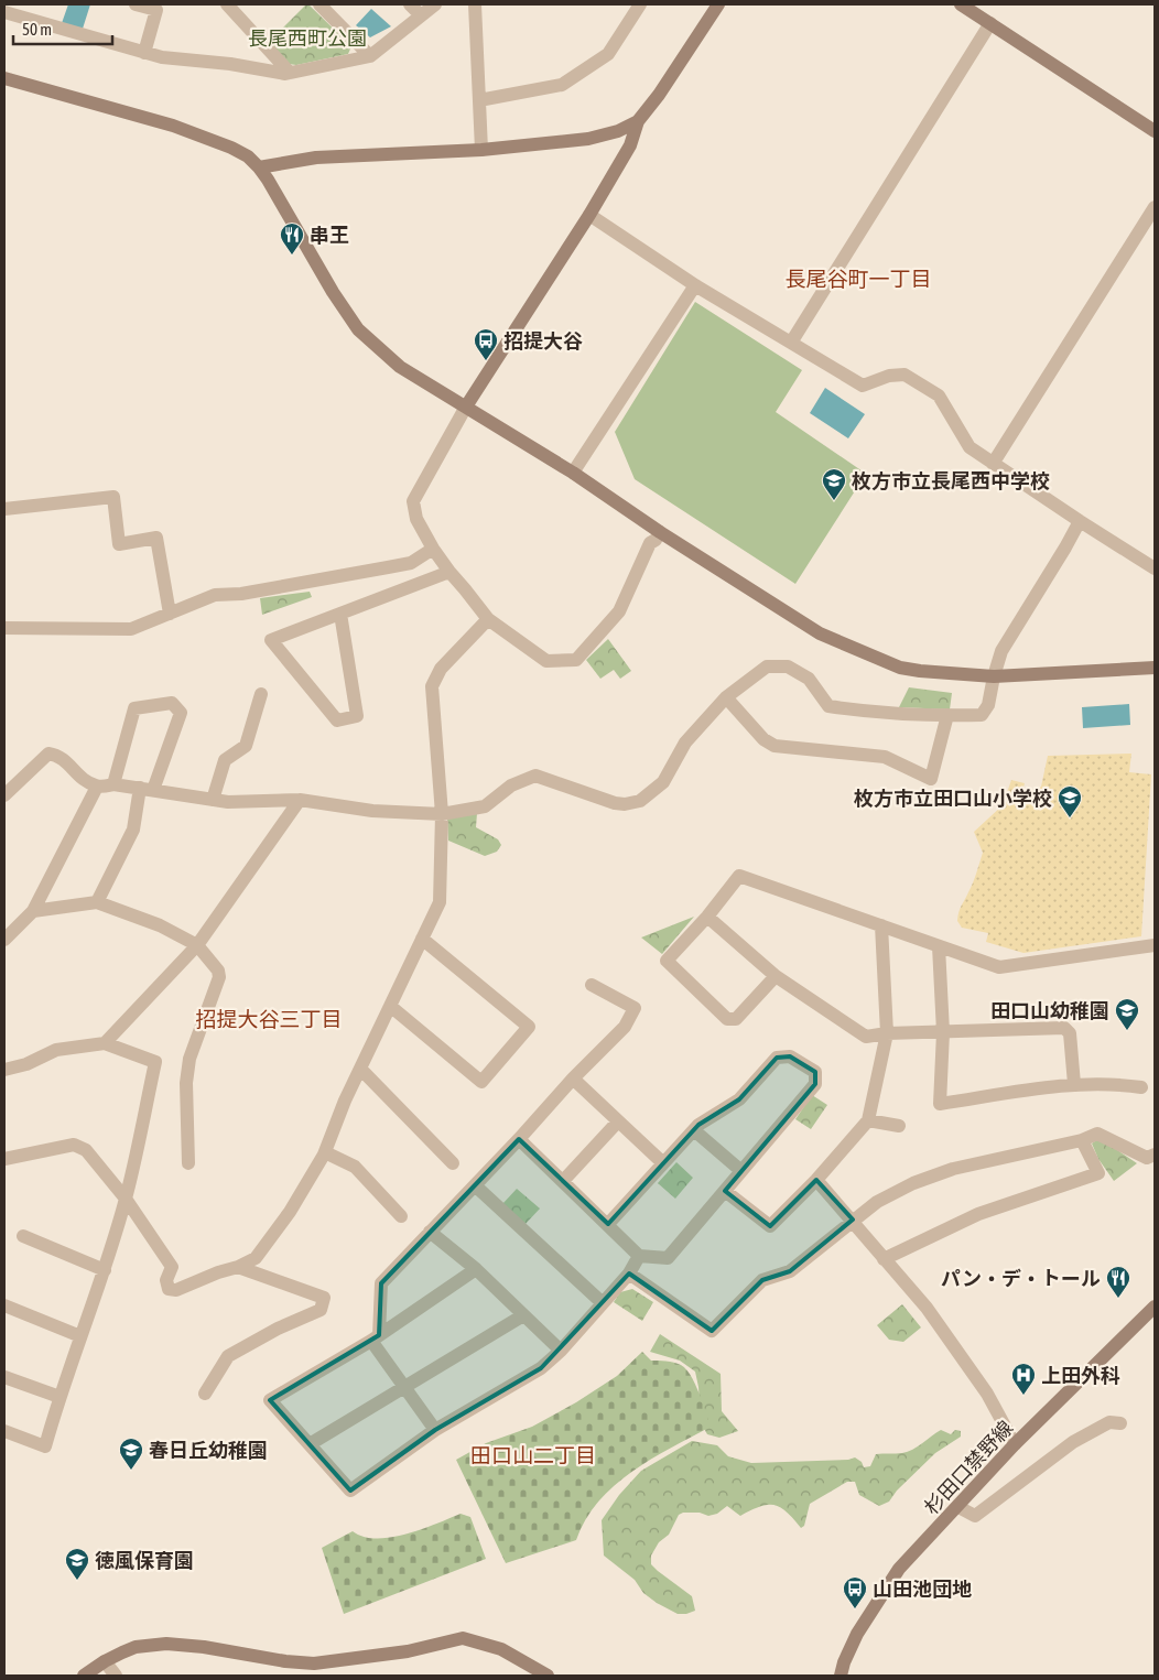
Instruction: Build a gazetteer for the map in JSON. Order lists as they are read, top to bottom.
{
  "streets": {
    "street": ["杉田口禁野線"]
  },
  "districts": ["長尾谷町一丁目", "招提大谷三丁目", "田口山二丁目"],
  "parks": ["長尾西町公園"],
  "places": {
    "restaurant": ["串王", "パン・デ・トール"],
    "bus stop": ["招提大谷", "山田池団地"],
    "school or university": [
      "枚方市立長尾西中学校",
      "枚方市立田口山小学校",
      "田口山幼稚園",
      "春日丘幼稚園",
      "徳風保育園"
    ],
    "hospital": ["上田外科"]
  },
  "scale_bar": "50 m"
}
